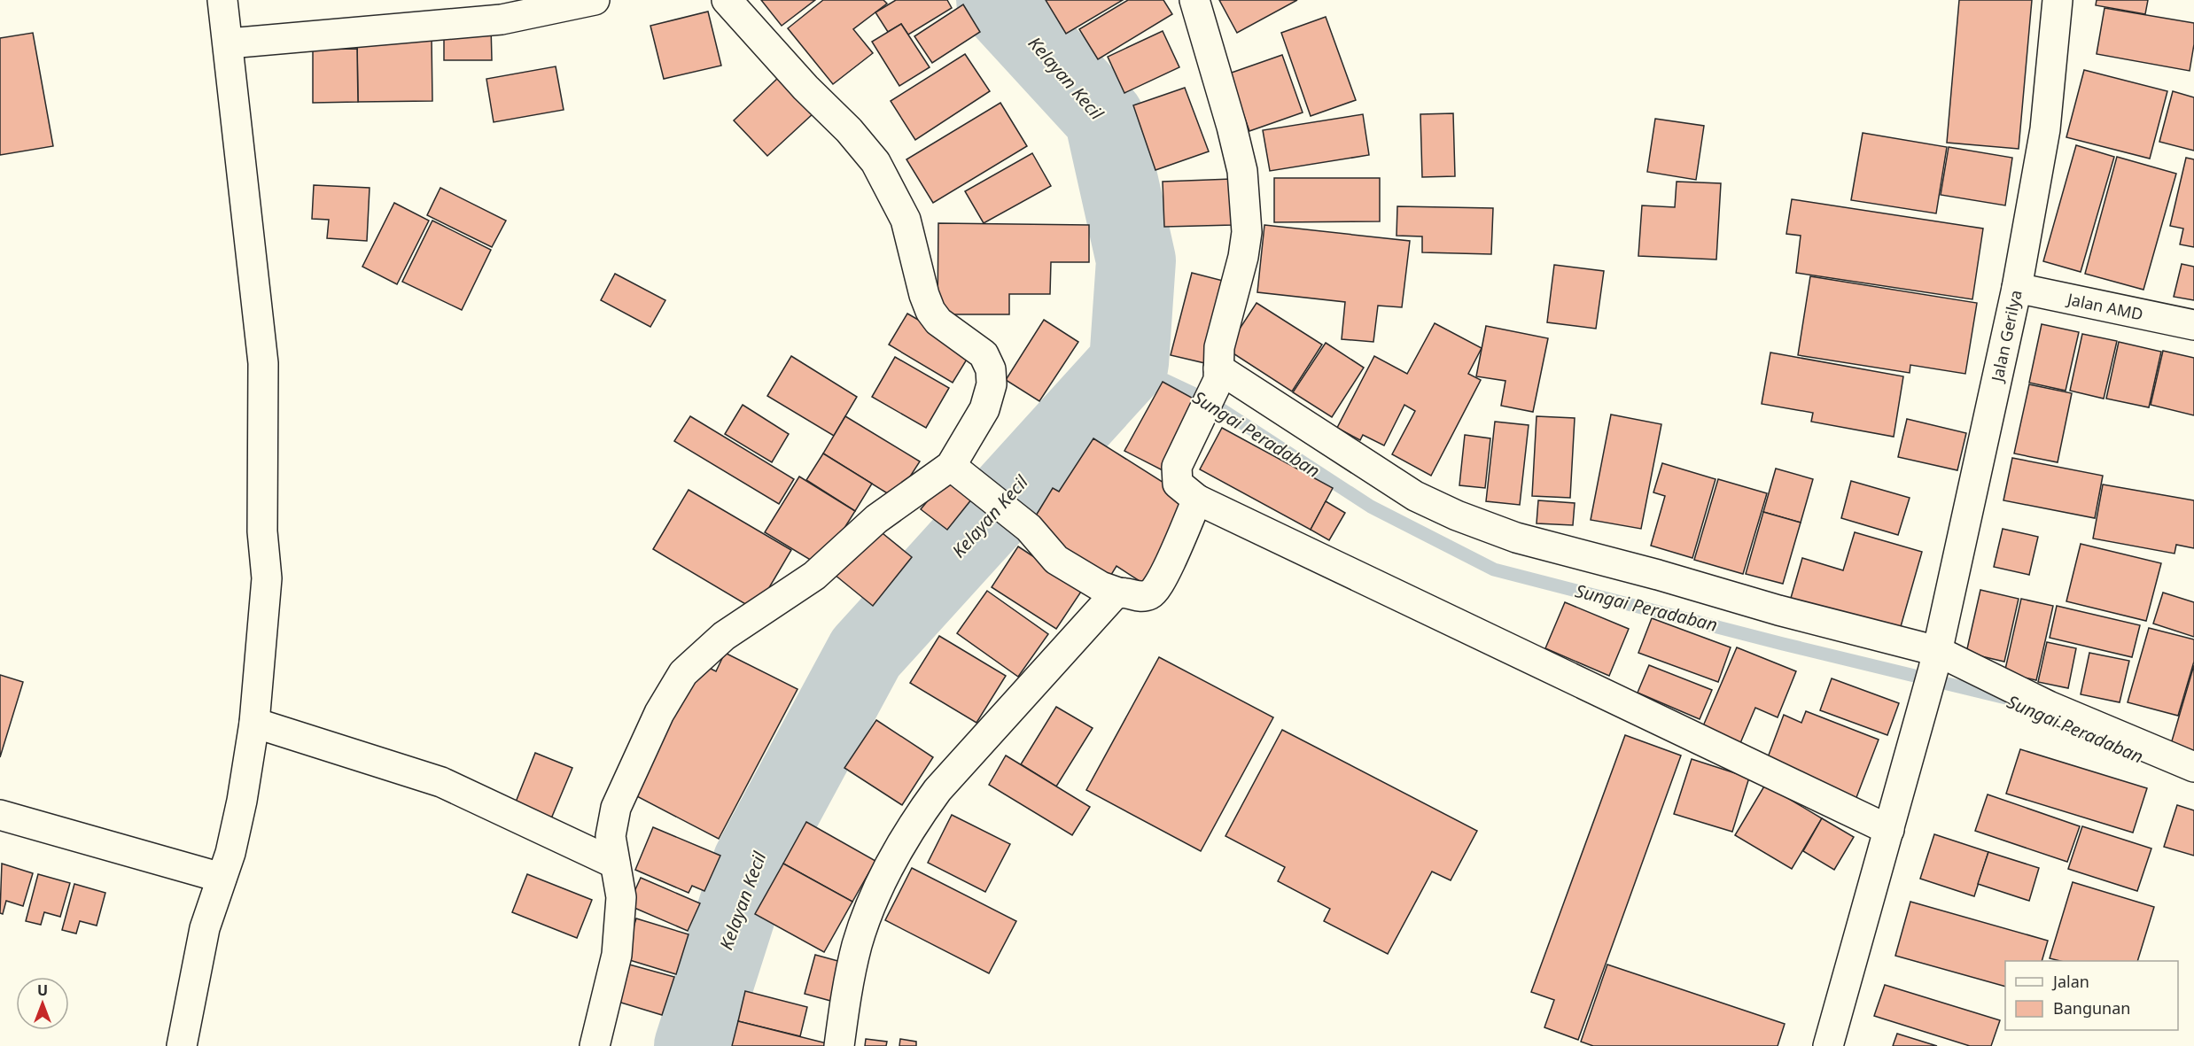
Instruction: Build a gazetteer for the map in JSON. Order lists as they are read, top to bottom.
{
  "streets": {
    "street": ["Jalan AMD", "Jalan Gerilya"]
  },
  "crossings": [
    ["Jalan AMD", "Jalan Gerilya"]
  ],
  "water": ["Kelayan Kecil", "Sungai Peradaban"],
  "legend": ["Jalan", "Bangunan"],
  "north": "top"
}
